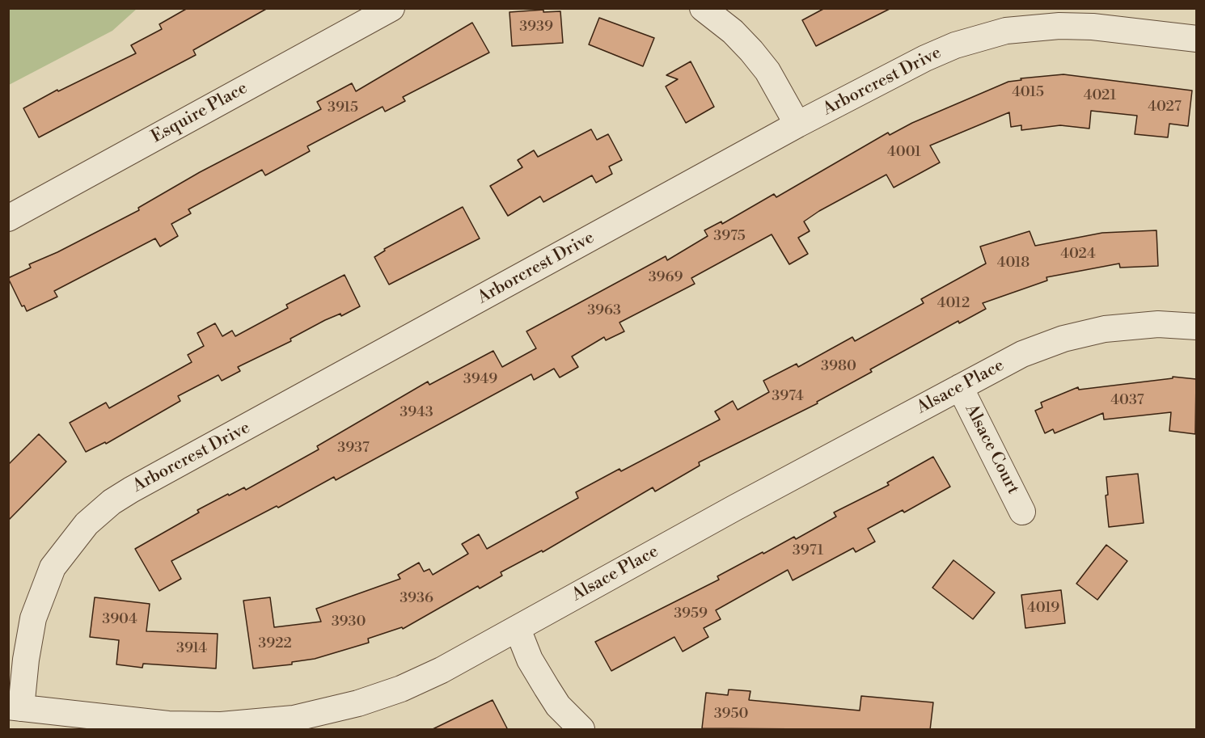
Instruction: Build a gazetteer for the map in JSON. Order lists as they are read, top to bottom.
{
  "streets": {
    "street": [
      "Arborcrest Drive",
      "Esquire Place",
      "Alsace Place",
      "Alsace Court"
    ]
  },
  "crossings": [
    ["Arborcrest Drive", "Alsace Place"],
    ["Alsace Place", "Alsace Court"]
  ],
  "house_numbers": [
    "3939",
    "4015",
    "4021",
    "4027",
    "3915",
    "4001",
    "3975",
    "4024",
    "4018",
    "3969",
    "4012",
    "3963",
    "3980",
    "3949",
    "3974",
    "4037",
    "3943",
    "3937",
    "3971",
    "3936",
    "4019",
    "3959",
    "3904",
    "3930",
    "3922",
    "3914",
    "3950"
  ]
}
